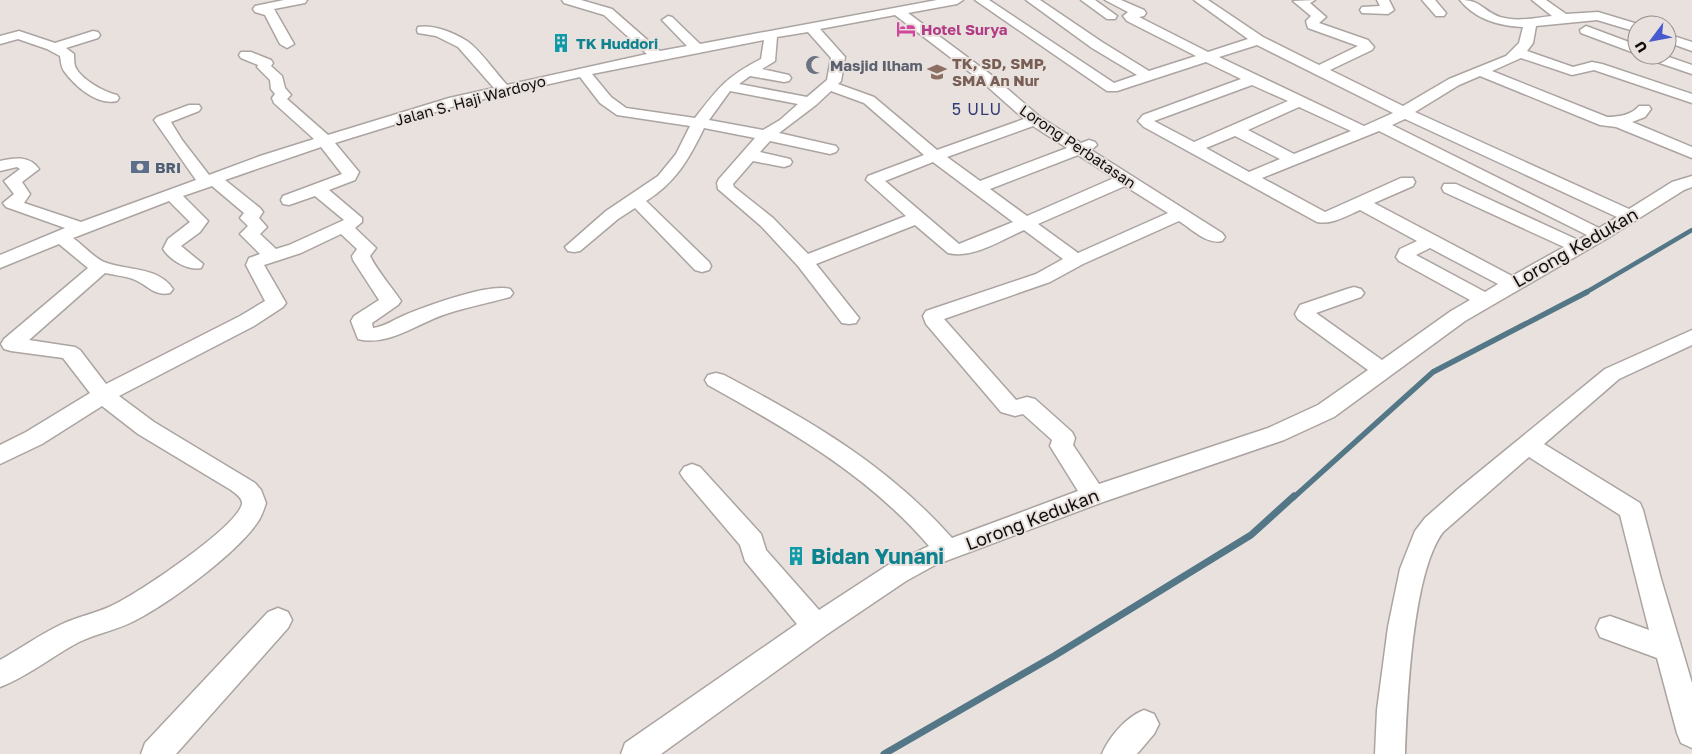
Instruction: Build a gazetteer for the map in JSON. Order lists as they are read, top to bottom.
{
  "streets": {
    "street": ["Jalan S. Haji Wardoyo", "Lorong Perbatasan", "Lorong Kedukan"]
  },
  "crossings": [
    ["Jalan S. Haji Wardoyo", "Lorong Perbatasan"]
  ],
  "districts": ["5 ULU"],
  "places": {
    "hotel": ["Hotel Surya"],
    "building": ["TK Huddori", "Bidan Yunani"],
    "mosque": ["Masjid Ilham"],
    "school or university": ["TK, SD, SMP, SMA An Nur"],
    "bank": ["BRI"]
  },
  "north": "bottom left"
}
